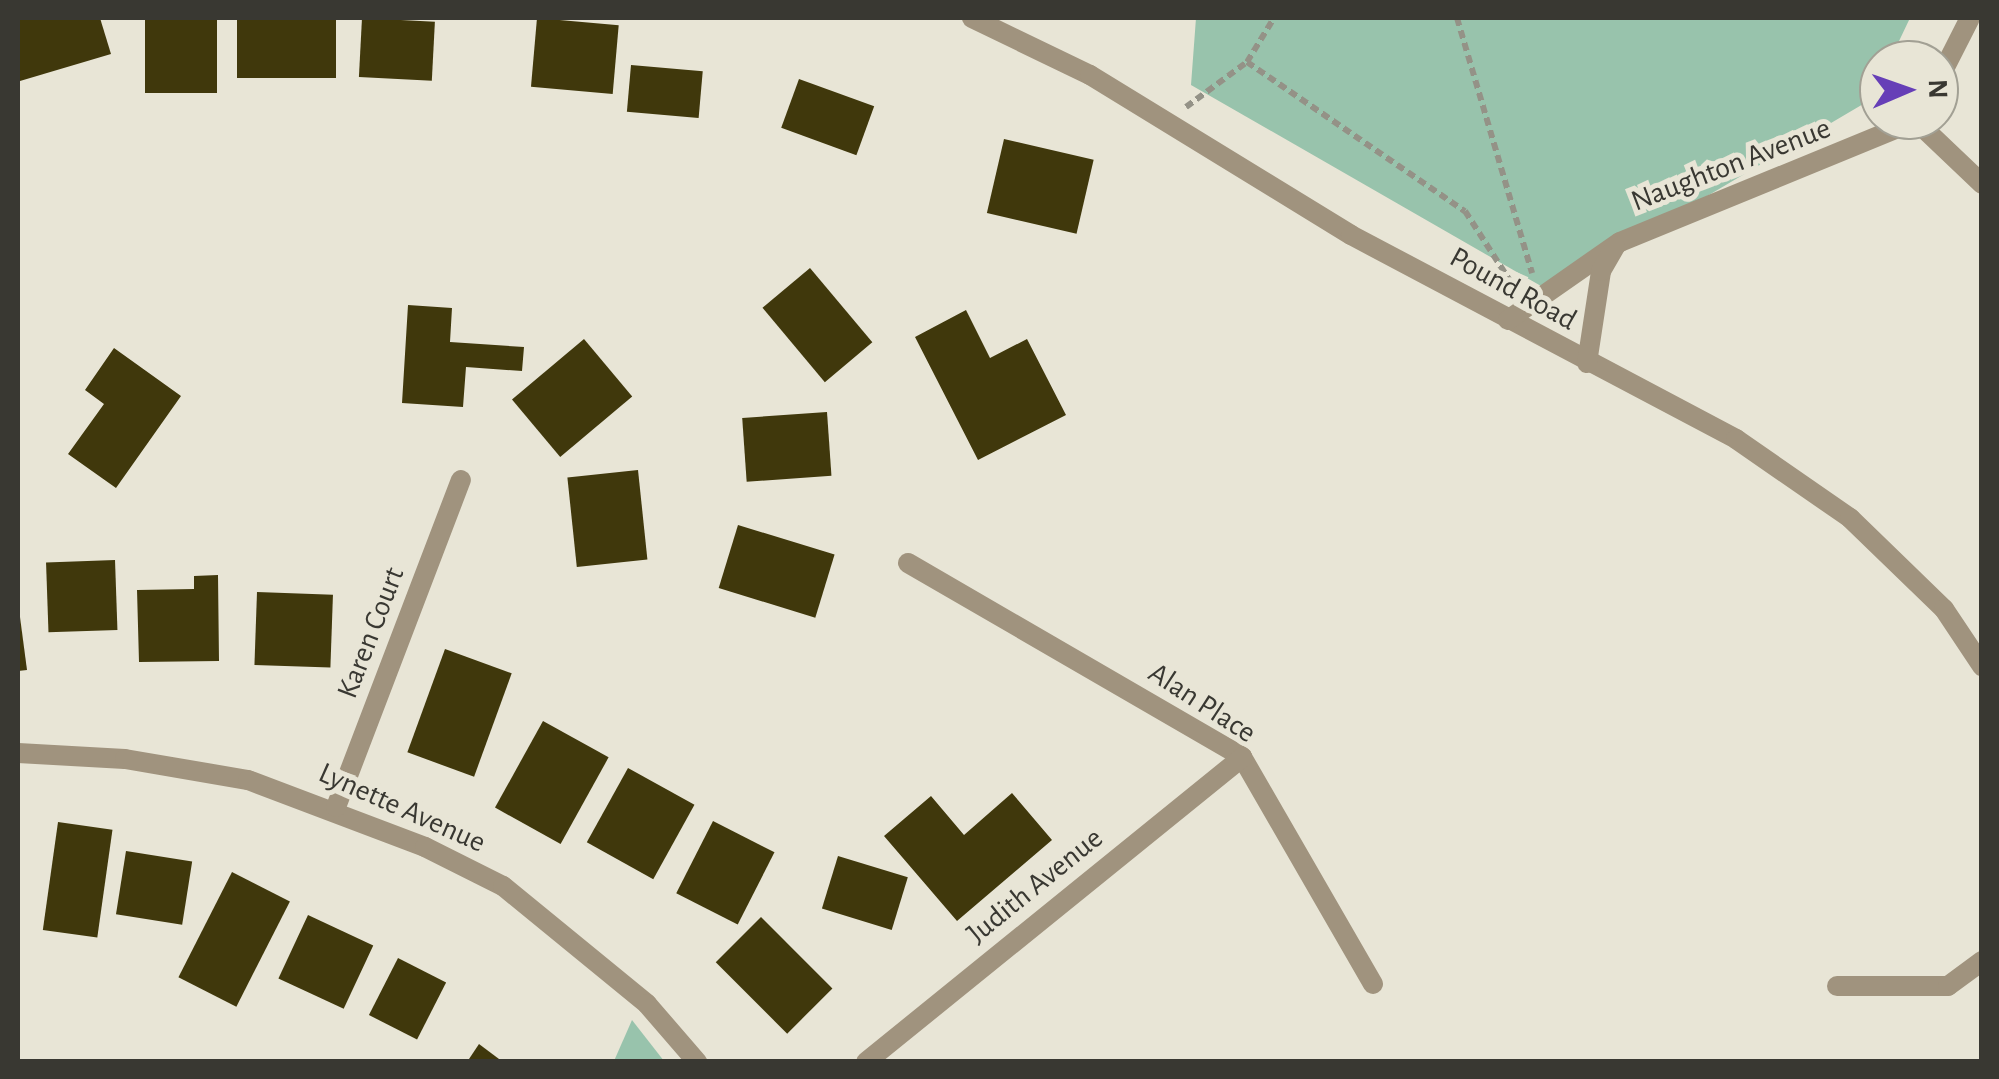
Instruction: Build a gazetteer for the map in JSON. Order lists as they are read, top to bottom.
{
  "streets": {
    "street": [
      "Naughton Avenue",
      "Pound Road",
      "Karen Court",
      "Alan Place",
      "Lynette Avenue",
      "Judith Avenue"
    ]
  },
  "crossings": [
    ["Naughton Avenue", "Pound Road"],
    ["Karen Court", "Lynette Avenue"],
    ["Alan Place", "Judith Avenue"]
  ],
  "north": "right"
}
